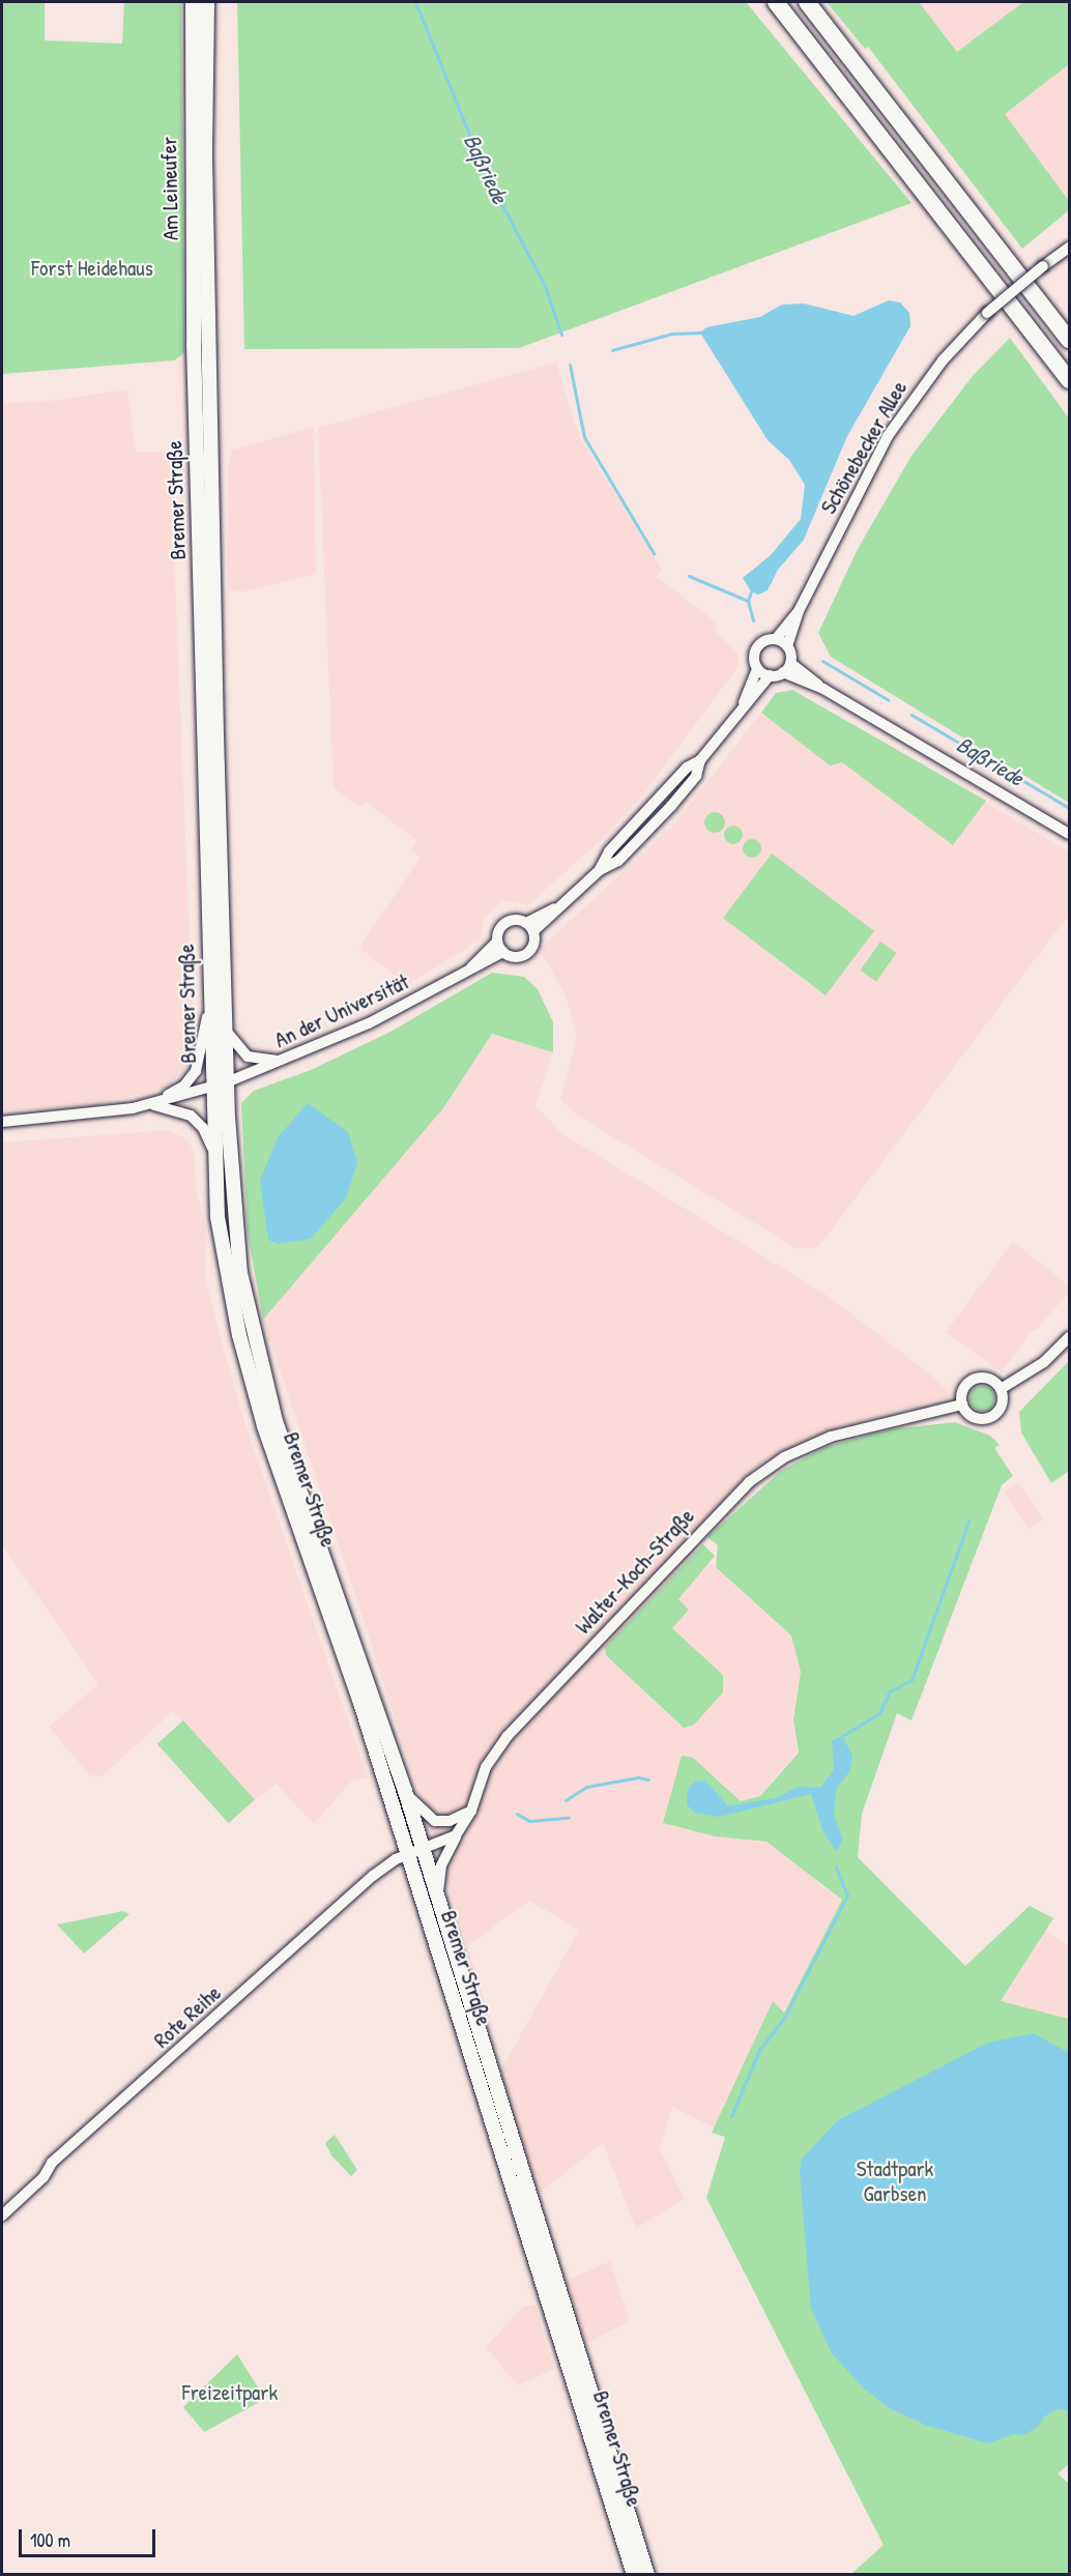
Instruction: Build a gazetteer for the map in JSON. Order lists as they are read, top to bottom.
{
  "streets": {
    "main road": ["Am Leineufer", "Bremer Straße"],
    "street": [
      "Schönebecker Allee",
      "An der Universität",
      "Walter-Koch-Straße",
      "Rote Reihe"
    ]
  },
  "crossings": [
    ["Am Leineufer", "Bremer Straße"],
    ["Bremer Straße", "An der Universität"],
    ["Bremer Straße", "Walter-Koch-Straße"],
    ["Bremer Straße", "Rote Reihe"]
  ],
  "water": ["Baßriede"],
  "parks": ["Forst Heidehaus", "Stadtpark Garbsen", "Freizeitpark"],
  "scale_bar": "100 m"
}
